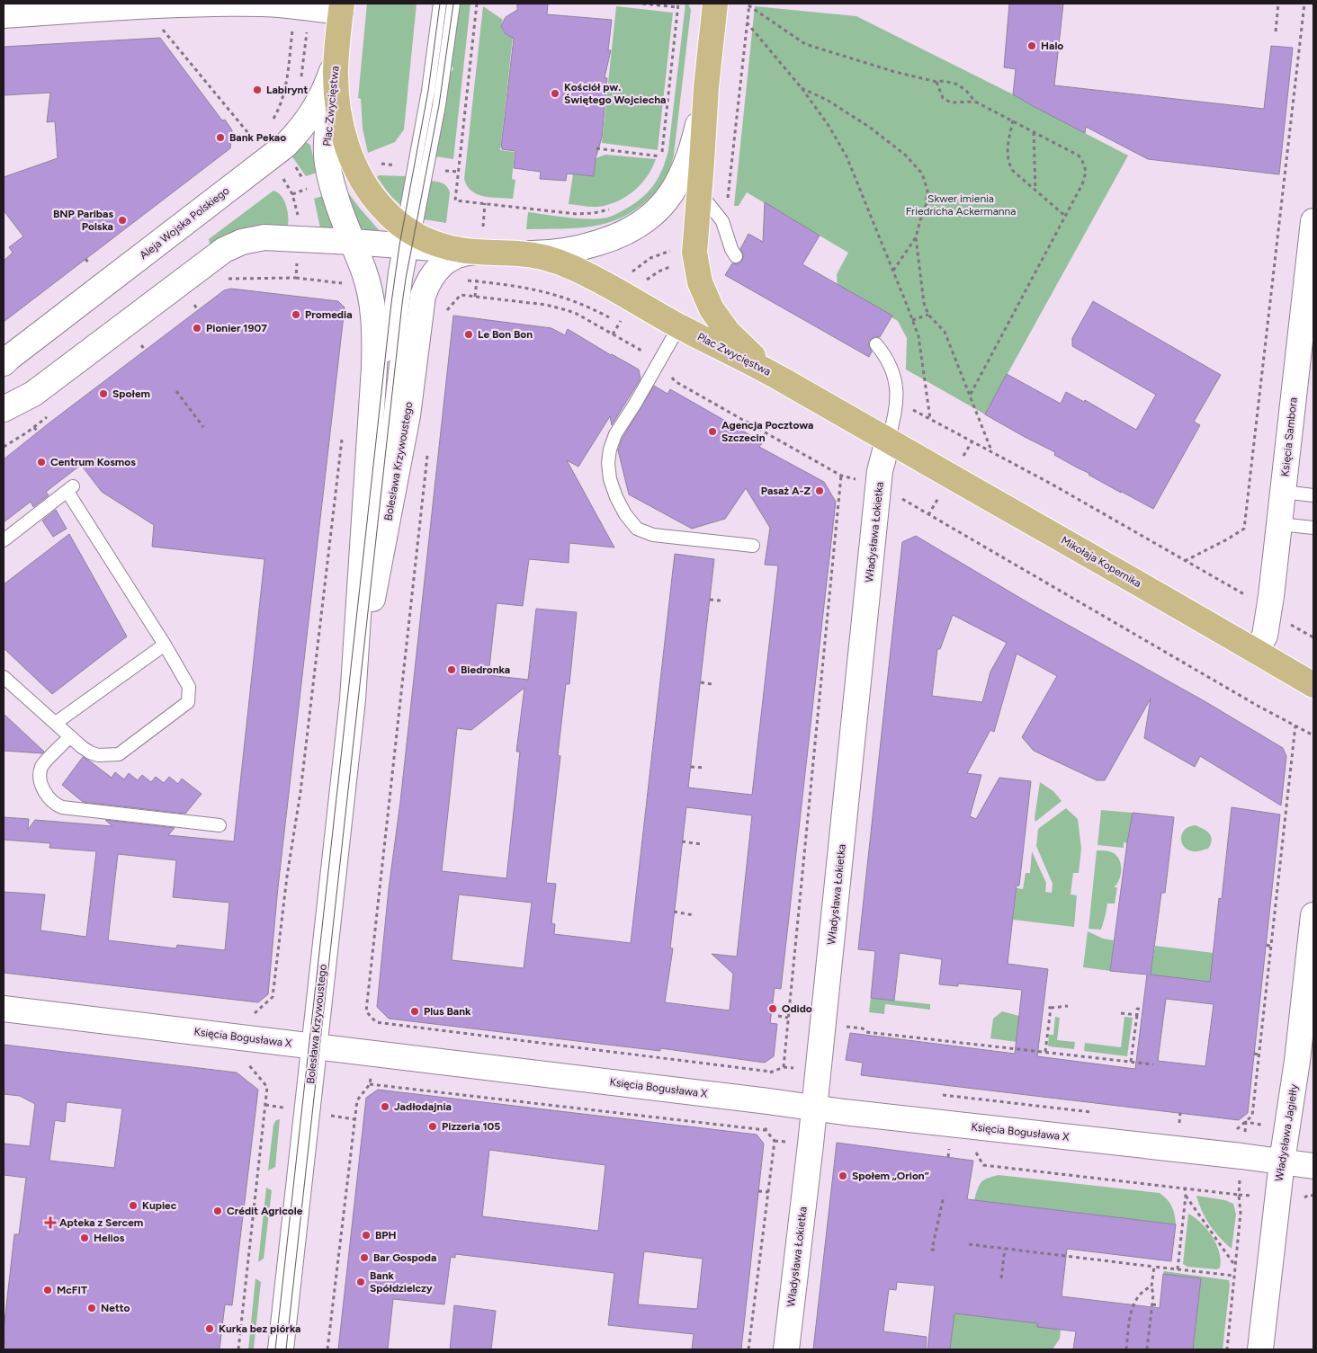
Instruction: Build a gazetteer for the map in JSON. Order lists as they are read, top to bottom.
{
  "streets": {
    "main road": ["Plac Zwycięstwa", "Mikołaja Kopernika"],
    "street": [
      "Aleja Wojska Polskiego",
      "Księcia Sambora",
      "Bolesława Krzywoustego",
      "Władysława Łokietka",
      "Księcia Bogusława X",
      "Władysława Jagiełły"
    ]
  },
  "crossings": [
    ["Plac Zwycięstwa", "Aleja Wojska Polskiego"],
    ["Plac Zwycięstwa", "Bolesława Krzywoustego"],
    ["Plac Zwycięstwa", "Mikołaja Kopernika"],
    ["Księcia Sambora", "Mikołaja Kopernika"],
    ["Bolesława Krzywoustego", "Księcia Bogusława X"],
    ["Władysława Łokietka", "Mikołaja Kopernika"],
    ["Władysława Łokietka", "Księcia Bogusława X"],
    ["Księcia Bogusława X", "Władysława Jagiełły"]
  ],
  "parks": ["Skwer imienia Friedricha Ackermanna"],
  "places": {
    "other": [
      "Halo",
      "Labirynt",
      "Kościół pw. Świętego Wojciecha",
      "Bank Pekao",
      "BNP Paribas Polska",
      "Promedia",
      "Pionier 1907",
      "Le Bon Bon",
      "Społem",
      "Agencja Pocztowa Szczecin",
      "Centrum Kosmos",
      "Pasaż A-Z",
      "Biedronka",
      "Odido",
      "Plus Bank",
      "Jadłodajnia",
      "Pizzeria 105",
      "Społem „Orion”",
      "Kupiec",
      "Crédit Agricole",
      "BPH",
      "Helios",
      "Bar Gospoda",
      "Bank Spółdzielczy",
      "McFIT",
      "Netto",
      "Kurka bez piórka"
    ],
    "health": ["Apteka z Sercem"]
  }
}
